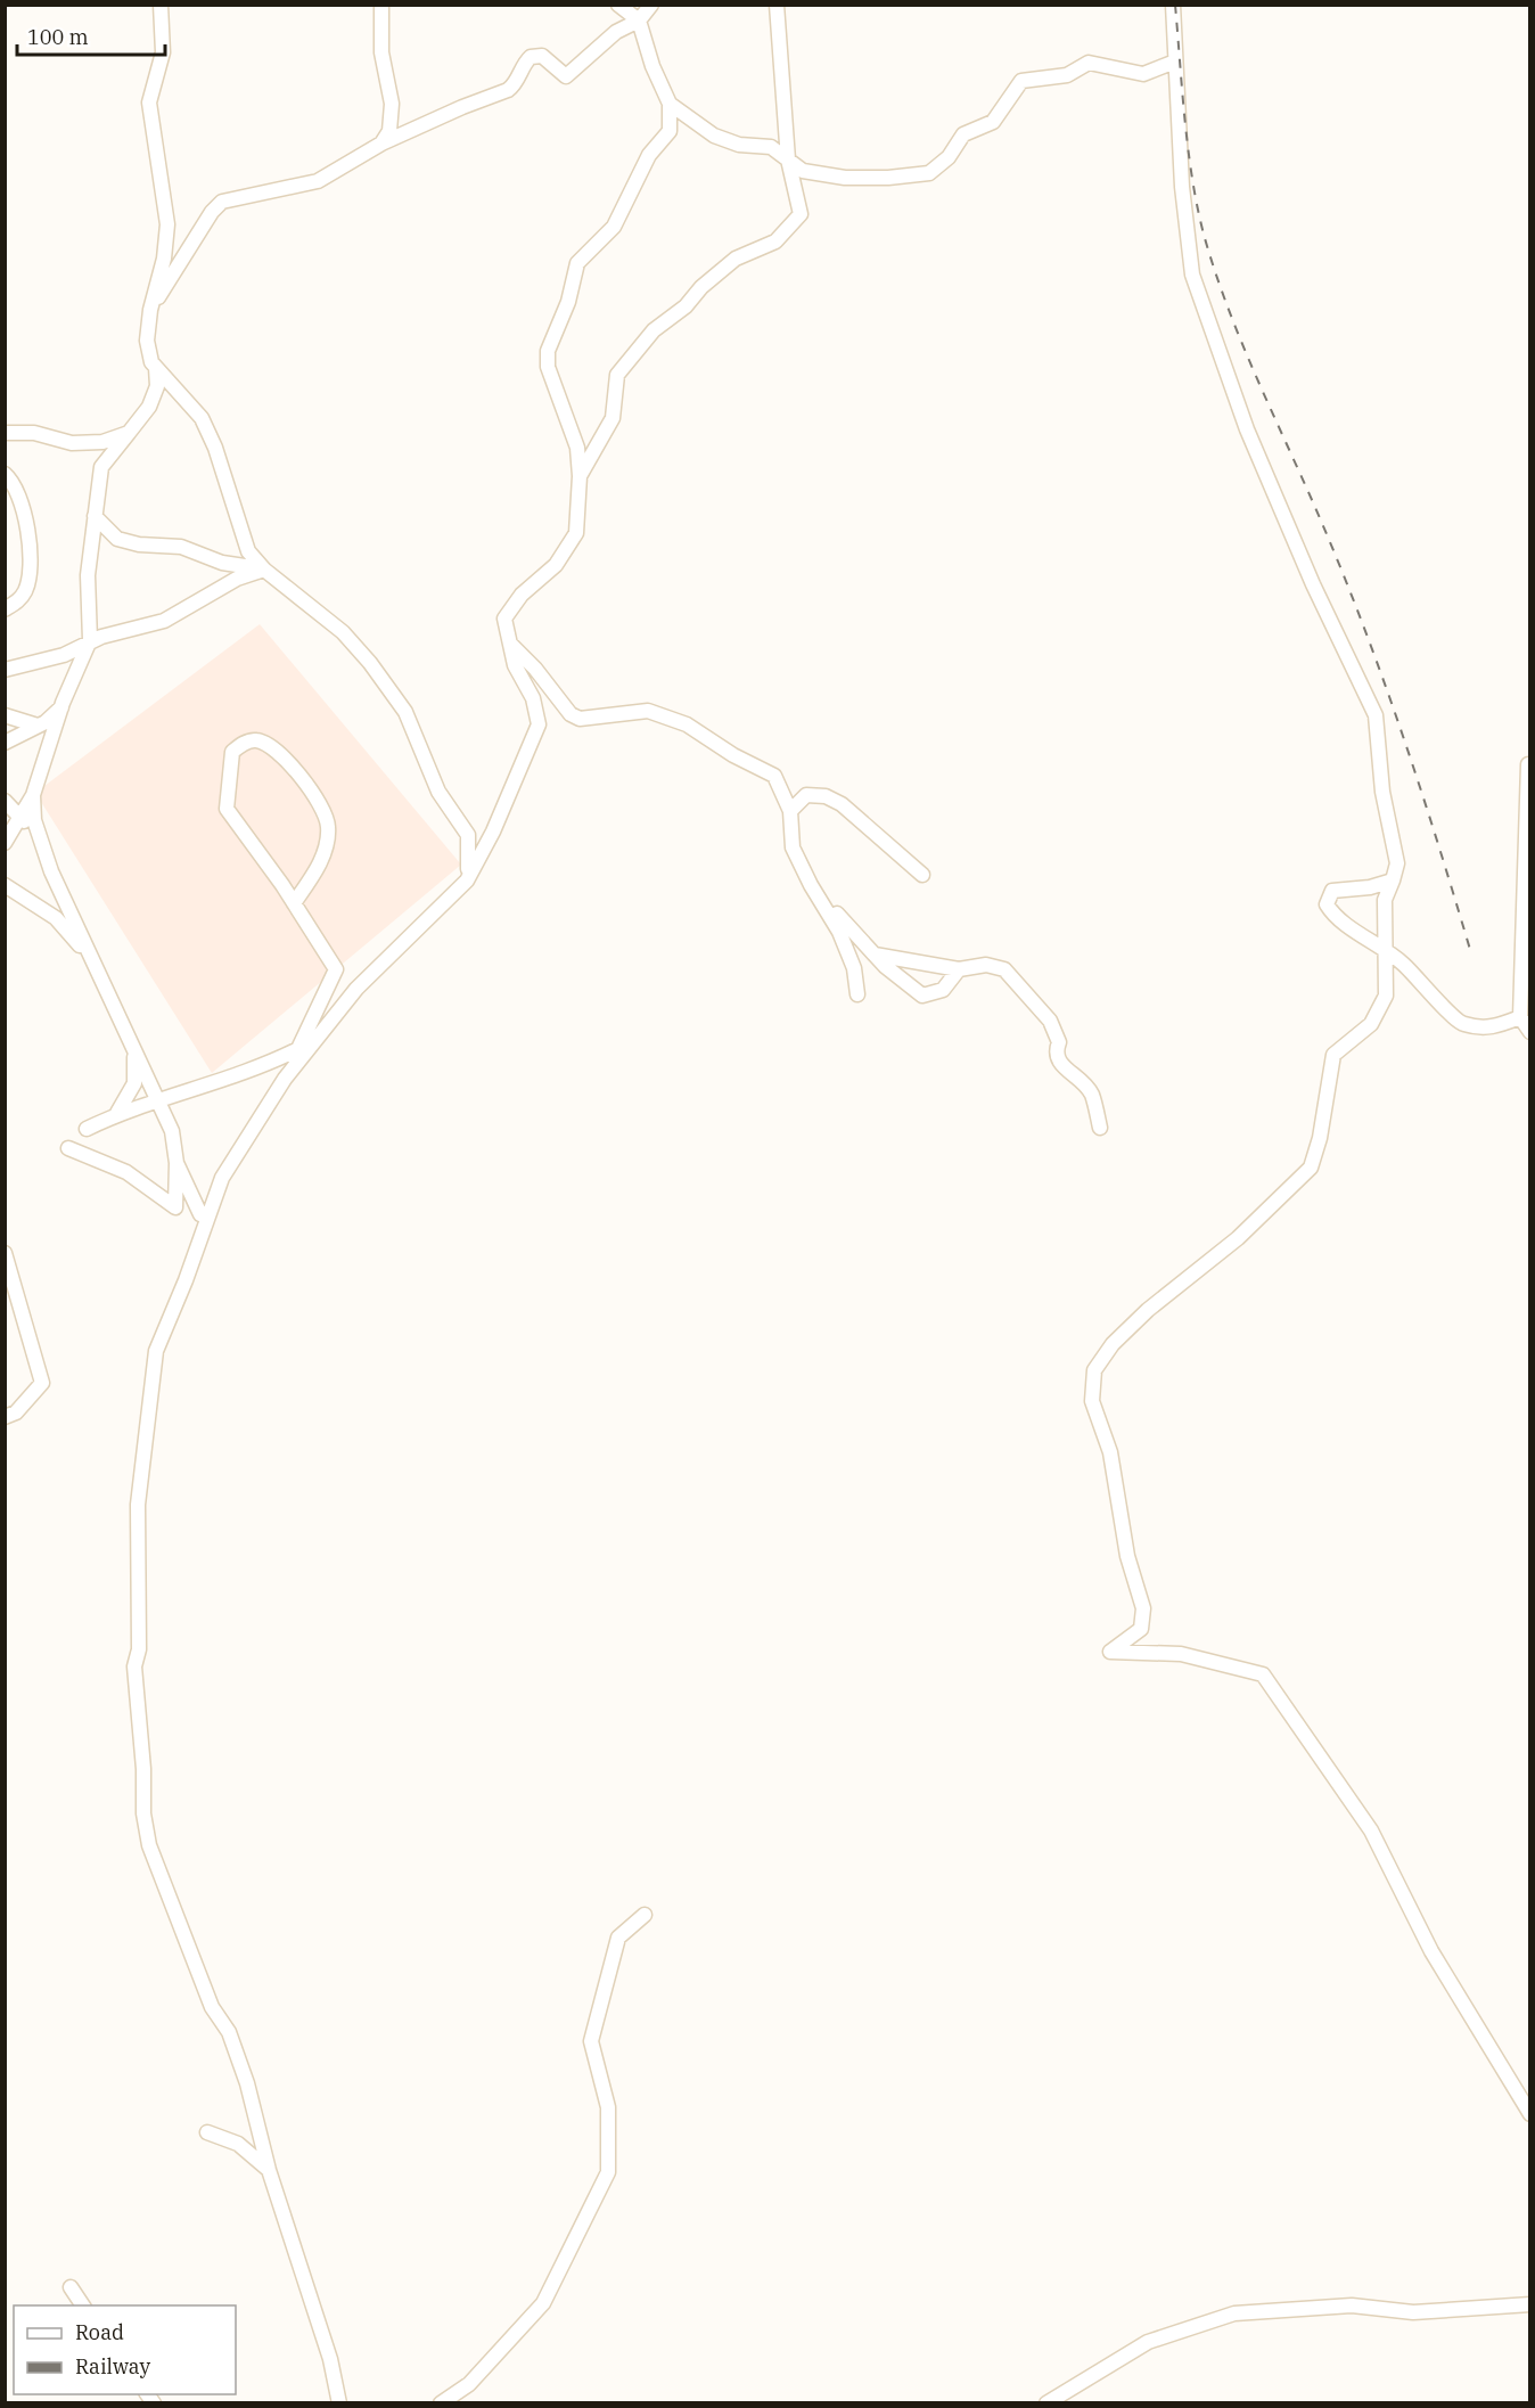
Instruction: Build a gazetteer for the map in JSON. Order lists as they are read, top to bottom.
{
  "legend": ["Road", "Railway"],
  "scale_bar": "100 m"
}
